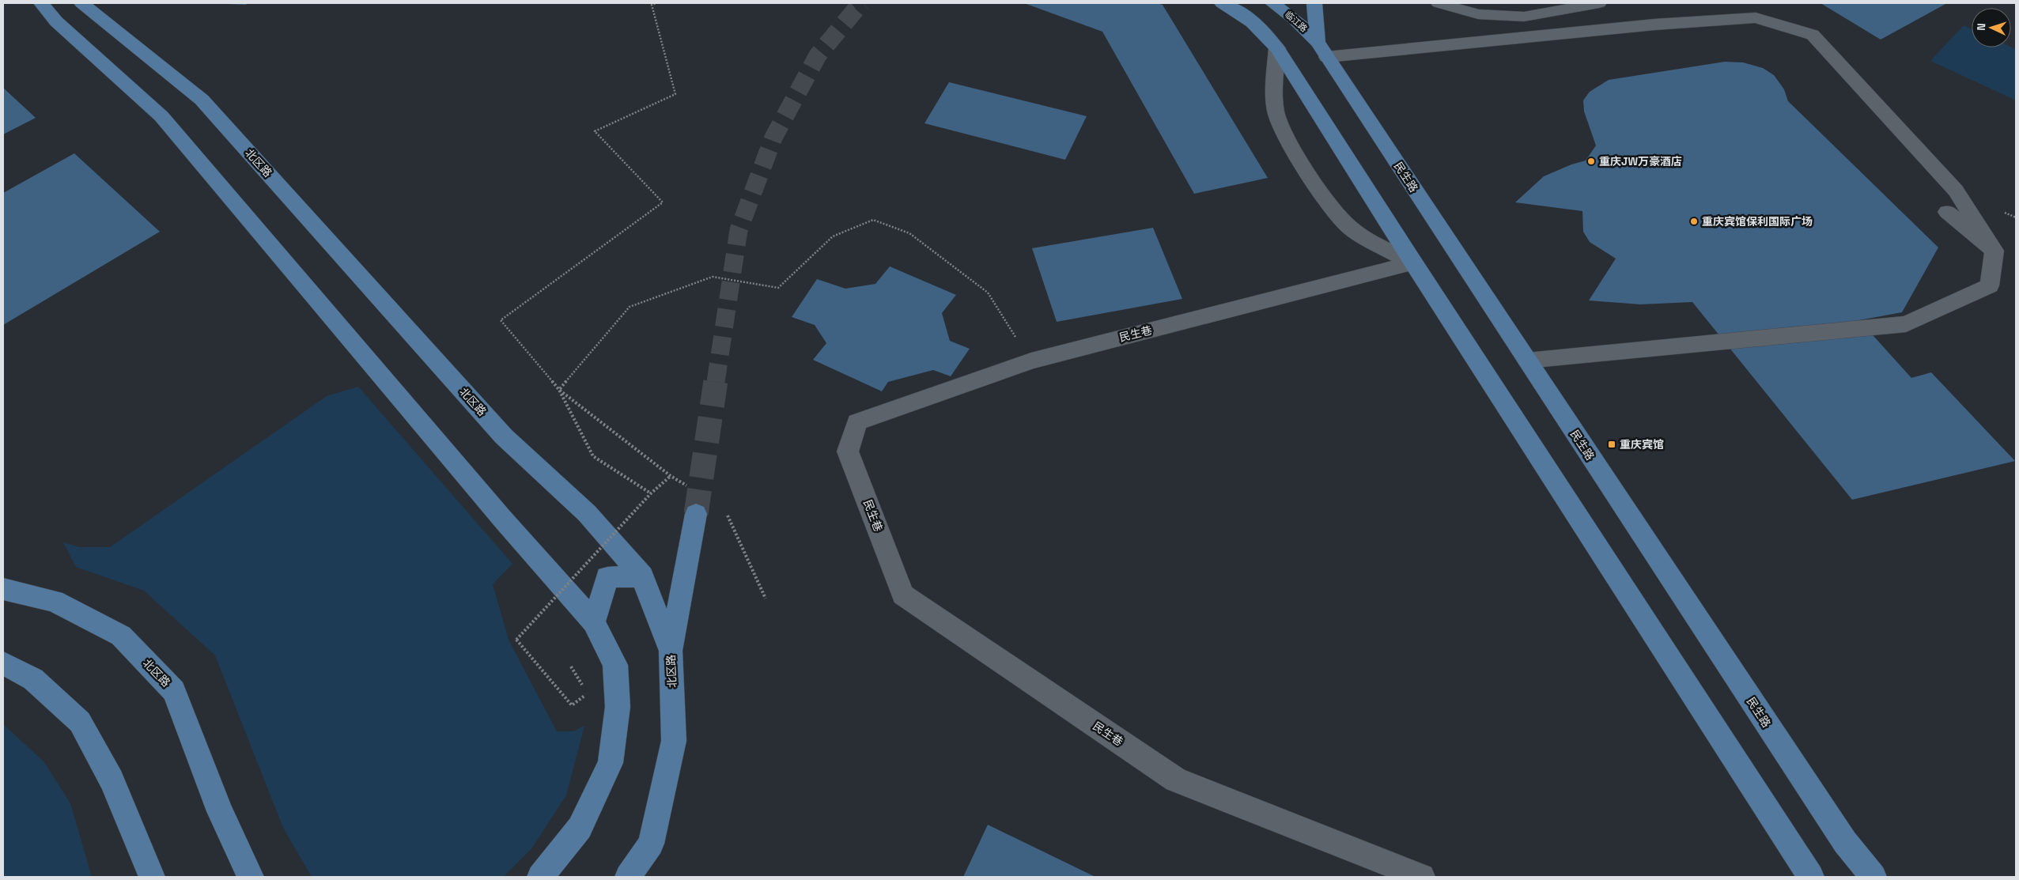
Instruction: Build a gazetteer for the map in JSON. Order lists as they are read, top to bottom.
{
  "streets": {
    "main road": ["临江路", "北区路", "民生路"],
    "street": ["民生巷"]
  },
  "crossings": [
    ["临江路", "民生路"]
  ],
  "places": {
    "other": ["重庆JW万豪酒店", "重庆宾馆保利国际广场"],
    "transit": ["重庆宾馆"]
  },
  "north": "left"
}
